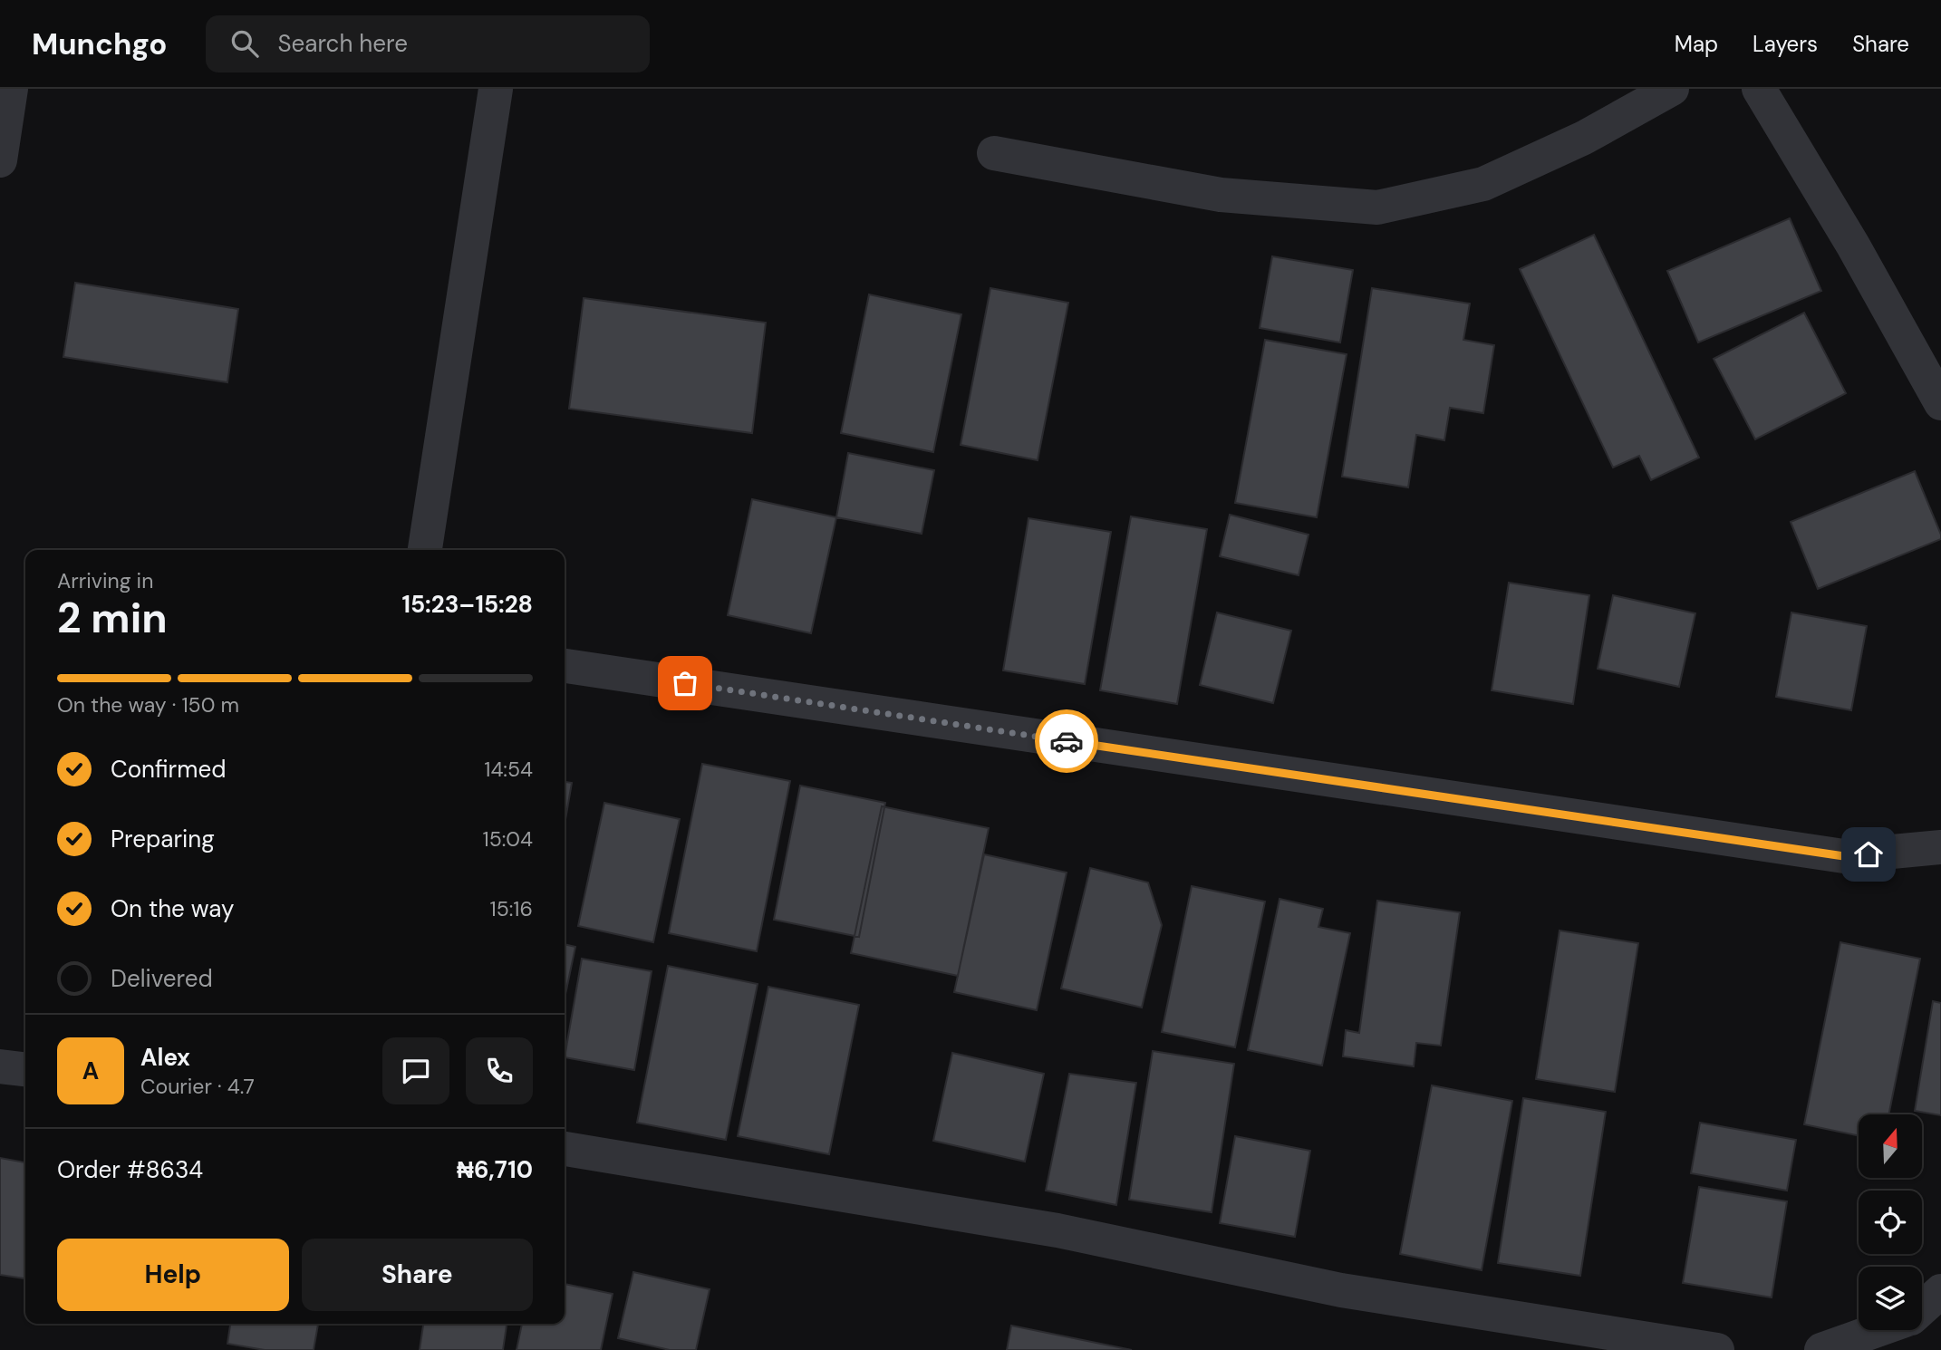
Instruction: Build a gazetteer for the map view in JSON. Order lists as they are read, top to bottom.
{
  "north": "top",
  "page": {
    "header": "Munchgo",
    "search": "Search here",
    "nav": ["Map", "Layers", "Share"],
    "heading": ["2 min", "Arriving in", "15:23–15:28"],
    "panel": [
      "Alex",
      "Courier · 4.7",
      "Order #8634",
      "₦6,710"
    ],
    "bar": "On the way · 150 m",
    "list": [
      ["Confirmed", "14:54"],
      ["Preparing", "15:04"],
      ["On the way", "15:16"],
      "Delivered"
    ],
    "round": "A",
    "buttons": ["Help", "Share"]
  }
}
